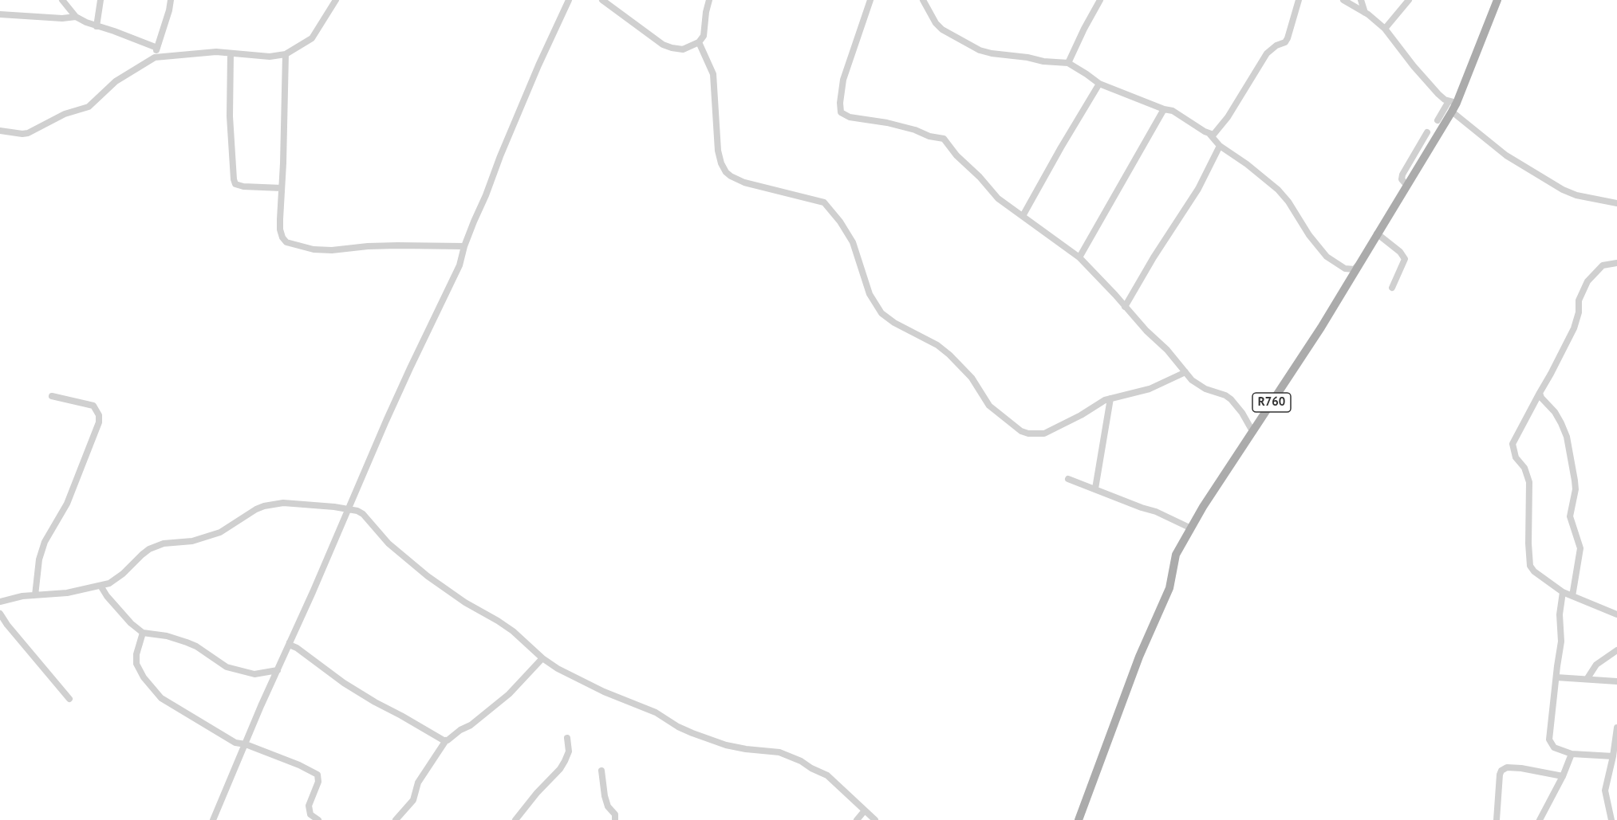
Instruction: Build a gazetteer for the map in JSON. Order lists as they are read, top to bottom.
{
  "streets": {
    "main road": ["R760"]
  }
}
